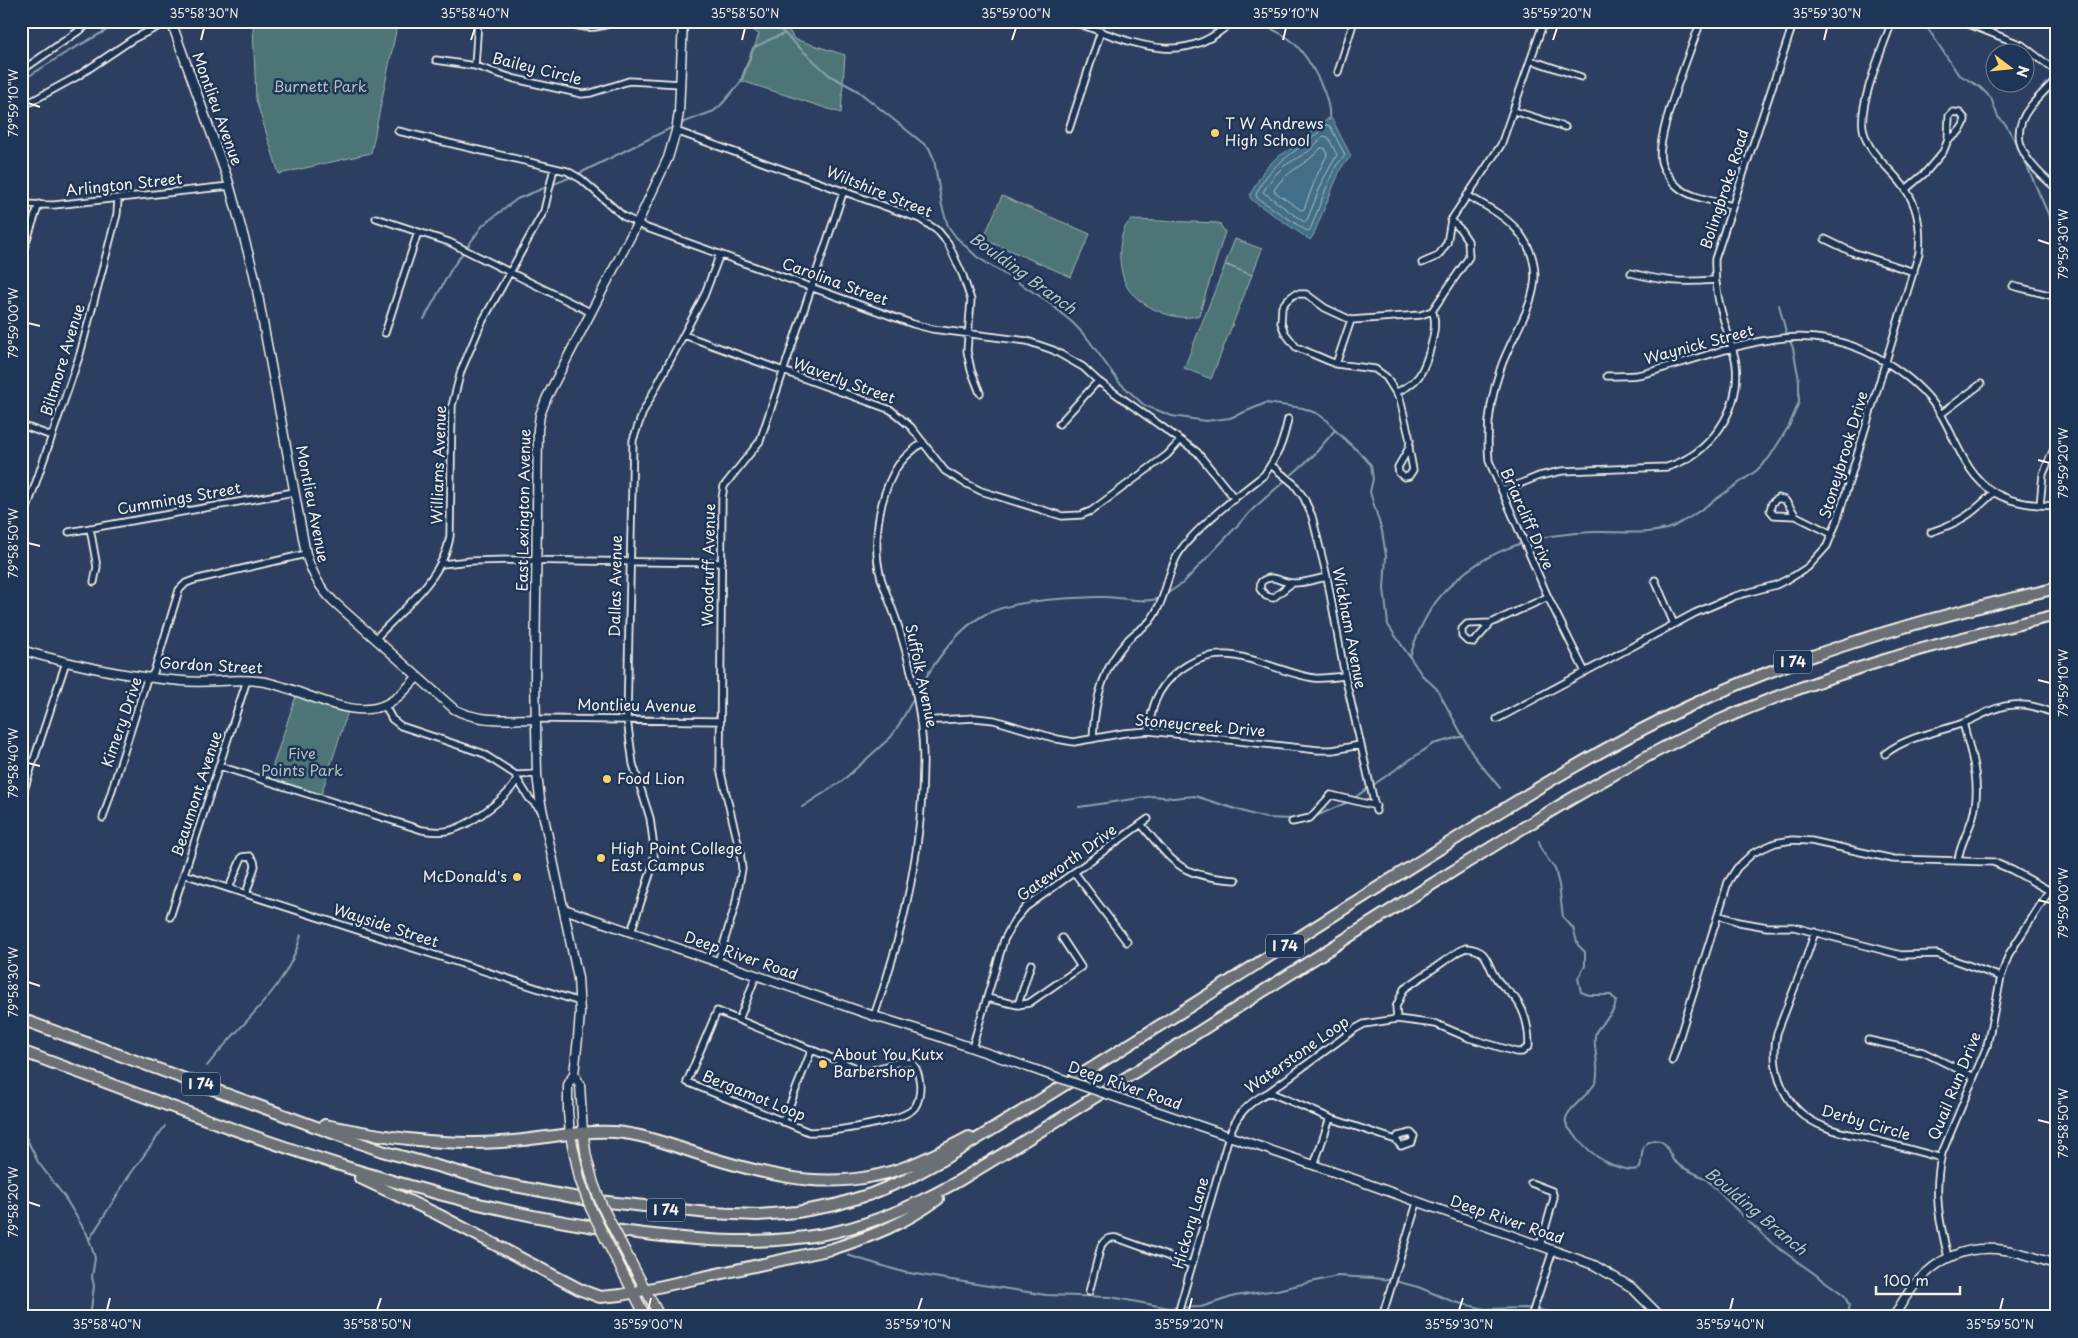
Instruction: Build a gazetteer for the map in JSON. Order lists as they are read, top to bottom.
{
  "streets": {
    "highway": ["I 74"],
    "street": [
      "Bailey Circle",
      "Montlieu Avenue",
      "Arlington Street",
      "Bolingbroke Road",
      "Wiltshire Street",
      "Carolina Street",
      "Waynick Street",
      "Biltmore Avenue",
      "Waverly Street",
      "Stoneybrook Drive",
      "Williams Avenue",
      "Cummings Street",
      "East Lexington Avenue",
      "Briarcliff Drive",
      "Woodruff Avenue",
      "Dallas Avenue",
      "Wickham Avenue",
      "Gordon Street",
      "Suffolk Avenue",
      "Kimery Drive",
      "Stoneycreek Drive",
      "Beaumont Avenue",
      "Gateworth Drive",
      "Wayside Street",
      "Deep River Road",
      "Waterstone Loop",
      "Quail Run Drive",
      "Bergamot Loop",
      "Derby Circle",
      "Hickory Lane"
    ]
  },
  "crossings": [
    ["Bailey Circle", "East Lexington Avenue"],
    ["Montlieu Avenue", "Arlington Street"],
    ["Montlieu Avenue", "Williams Avenue"],
    ["Montlieu Avenue", "Cummings Street"],
    ["Montlieu Avenue", "East Lexington Avenue"],
    ["Montlieu Avenue", "Woodruff Avenue"],
    ["Montlieu Avenue", "Dallas Avenue"],
    ["Montlieu Avenue", "Kimery Drive"],
    ["Arlington Street", "Biltmore Avenue"],
    ["Bolingbroke Road", "Waynick Street"],
    ["Bolingbroke Road", "Briarcliff Drive"],
    ["Wiltshire Street", "Carolina Street"],
    ["Wiltshire Street", "East Lexington Avenue"],
    ["Wiltshire Street", "Woodruff Avenue"],
    ["Carolina Street", "Waverly Street"],
    ["Carolina Street", "Williams Avenue"],
    ["Carolina Street", "East Lexington Avenue"],
    ["Carolina Street", "Woodruff Avenue"],
    ["Carolina Street", "Dallas Avenue"],
    ["Waynick Street", "Stoneybrook Drive"],
    ["Waverly Street", "Woodruff Avenue"],
    ["Waverly Street", "Dallas Avenue"],
    ["Waverly Street", "Suffolk Avenue"],
    ["Stoneybrook Drive", "Briarcliff Drive"],
    ["East Lexington Avenue", "Wayside Street"],
    ["East Lexington Avenue", "Deep River Road"],
    ["Woodruff Avenue", "Deep River Road"],
    ["Dallas Avenue", "Deep River Road"],
    ["Wickham Avenue", "Stoneycreek Drive"],
    ["Gordon Street", "Kimery Drive"],
    ["Gordon Street", "Beaumont Avenue"],
    ["Suffolk Avenue", "Stoneycreek Drive"],
    ["Suffolk Avenue", "Deep River Road"],
    ["Beaumont Avenue", "Wayside Street"],
    ["Gateworth Drive", "Deep River Road"],
    ["Deep River Road", "Waterstone Loop"],
    ["Deep River Road", "Hickory Lane"],
    ["Waterstone Loop", "Hickory Lane"],
    ["Quail Run Drive", "Derby Circle"]
  ],
  "water": ["Boulding Branch"],
  "parks": ["Burnett Park", "Five Points Park"],
  "places": [
    "T W Andrews High School",
    "Food Lion",
    "High Point College East Campus",
    "McDonald's",
    "About You Kutx Barbershop"
  ],
  "scale_bar": "100 m",
  "north": "right",
  "coordinates": [
    "35°58'30\"N",
    "35°58'40\"N",
    "35°58'50\"N",
    "35°59'00\"N",
    "35°59'10\"N",
    "35°59'20\"N",
    "35°59'30\"N",
    "79°59'10\"W",
    "79°59'30\"W",
    "79°59'00\"W",
    "79°59'20\"W",
    "79°58'50\"W",
    "79°58'40\"W",
    "79°58'30\"W",
    "79°58'20\"W",
    "35°59'40\"N",
    "35°59'50\"N"
  ]
}
